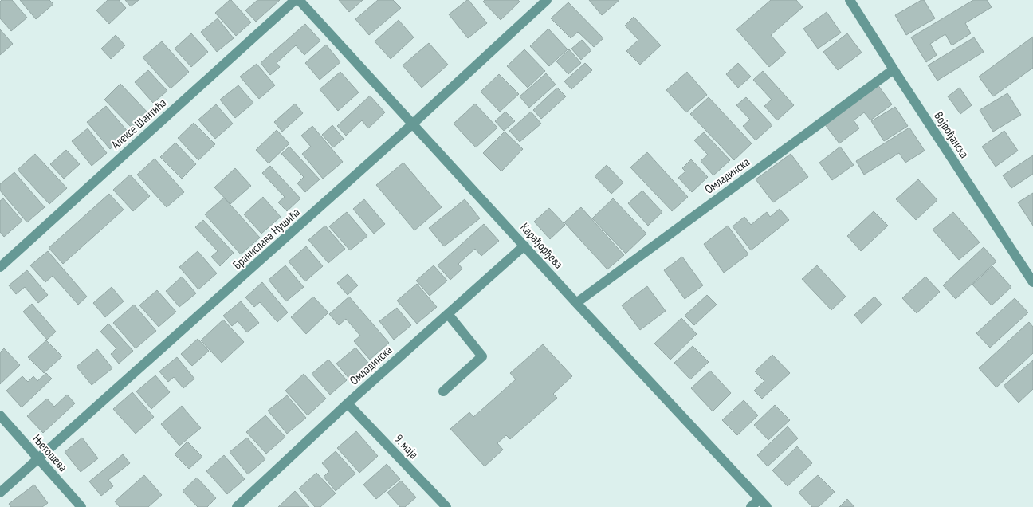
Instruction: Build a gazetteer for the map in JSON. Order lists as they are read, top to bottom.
{
  "streets": {
    "street": [
      "Алексе Шантића",
      "Војвођанска",
      "Омладинска",
      "Бранислава Нушића",
      "Карађорђева",
      "9. маја",
      "Његошева"
    ]
  },
  "crossings": [
    ["Војвођанска", "Омладинска"],
    ["Омладинска", "Карађорђева"],
    ["Омладинска", "9. маја"],
    ["Бранислава Нушића", "Карађорђева"],
    ["Бранислава Нушића", "Његошева"]
  ]
}
